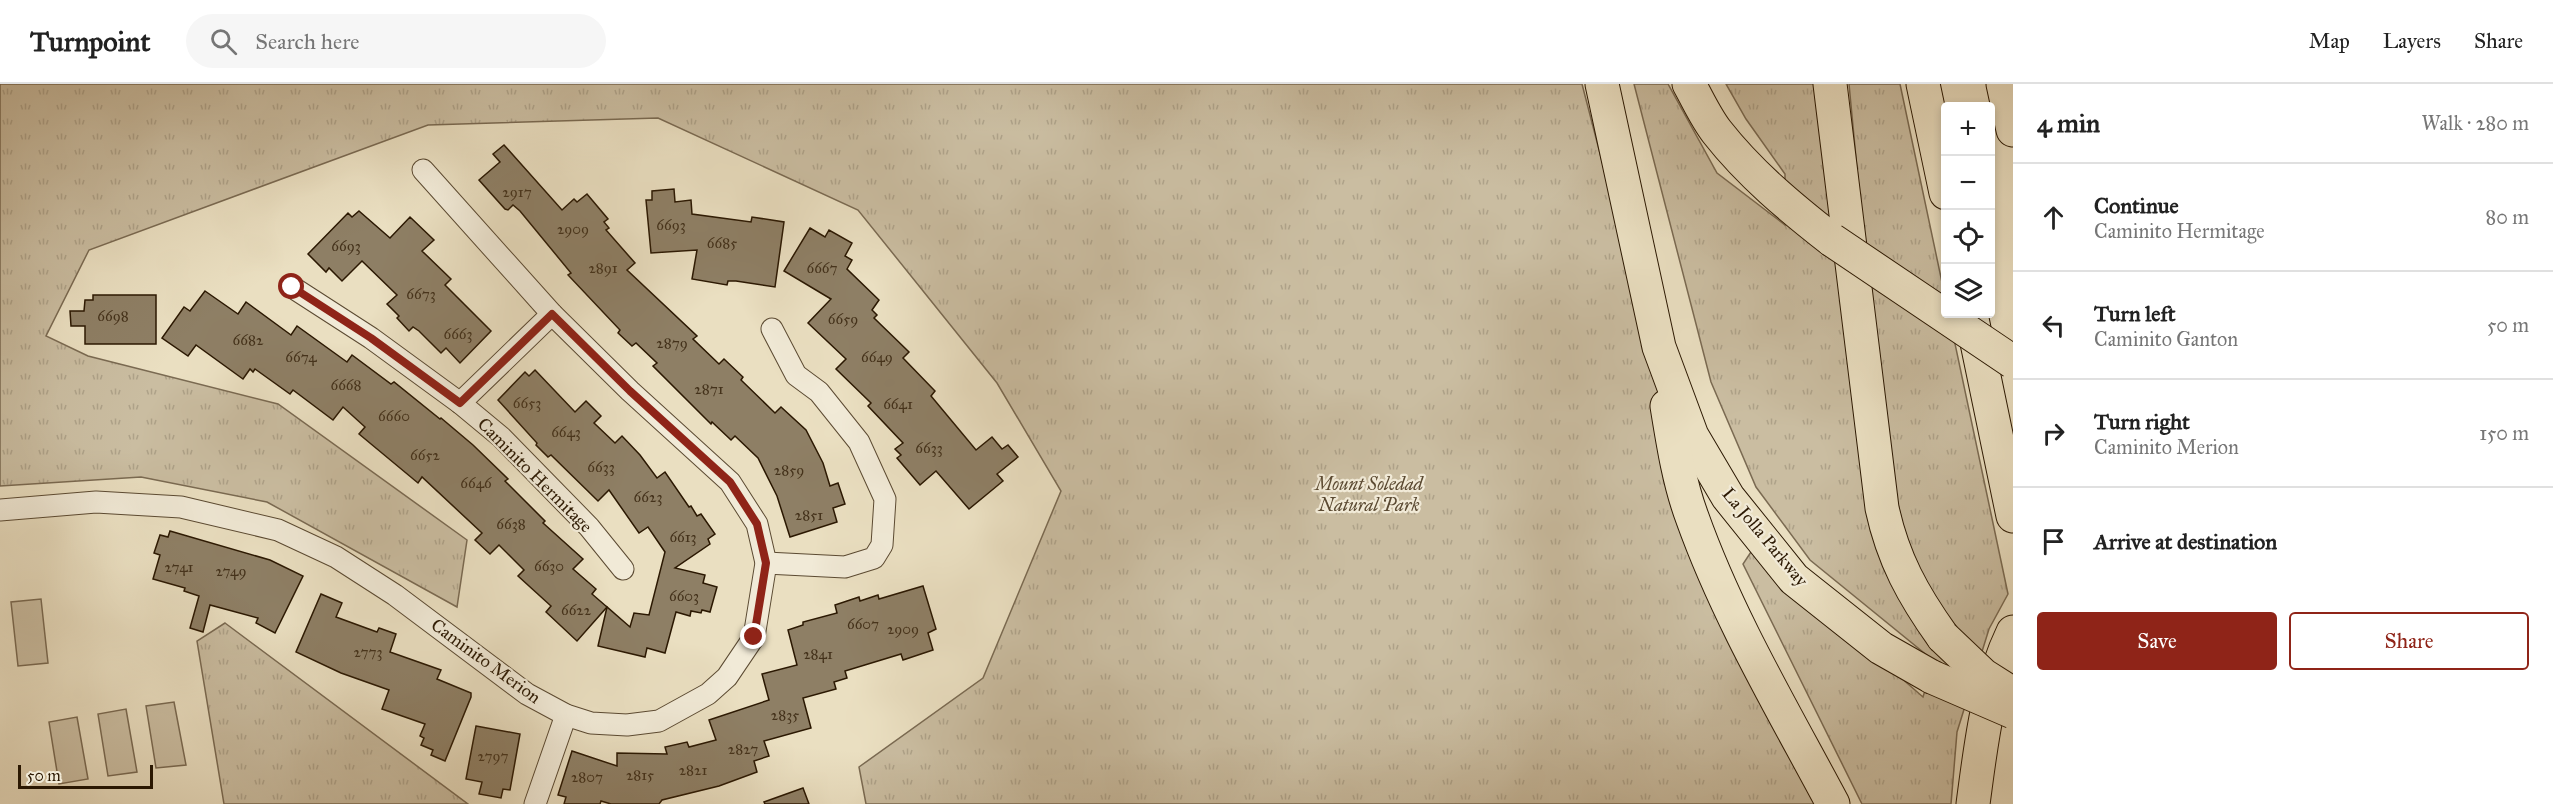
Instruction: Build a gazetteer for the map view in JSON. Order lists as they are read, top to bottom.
{
  "streets": {
    "highway": ["La Jolla Parkway"],
    "street": ["Caminito Hermitage", "Caminito Merion"]
  },
  "parks": ["Mount Soledad Natural Park"],
  "house_numbers": [
    "2917",
    "6693",
    "2909",
    "6685",
    "6693",
    "2891",
    "6667",
    "6673",
    "6698",
    "6659",
    "6663",
    "6682",
    "2879",
    "6674",
    "6649",
    "6668",
    "2871",
    "6653",
    "6641",
    "6660",
    "6643",
    "6633",
    "6652",
    "6633",
    "2859",
    "6646",
    "6623",
    "2851",
    "6638",
    "6613",
    "6630",
    "2741",
    "2749",
    "6603",
    "6622",
    "6607",
    "2909",
    "2773",
    "2841",
    "2835",
    "2827",
    "2797",
    "2821",
    "2815",
    "2807"
  ],
  "scale_bar": "50 m",
  "page": {
    "header": "Turnpoint",
    "search": "Search here",
    "nav": ["Map", "Layers", "Share"],
    "heading": ["4 min", "Walk · 280 m"],
    "map_buttons": ["+", "−"],
    "list": [
      ["Continue", "Caminito Hermitage", "80 m"],
      ["Turn left", "Caminito Ganton", "50 m"],
      ["Turn right", "Caminito Merion", "150 m"],
      "Arrive at destination"
    ],
    "buttons": ["Save", "Share"],
    "scale": "50 m"
  }
}
